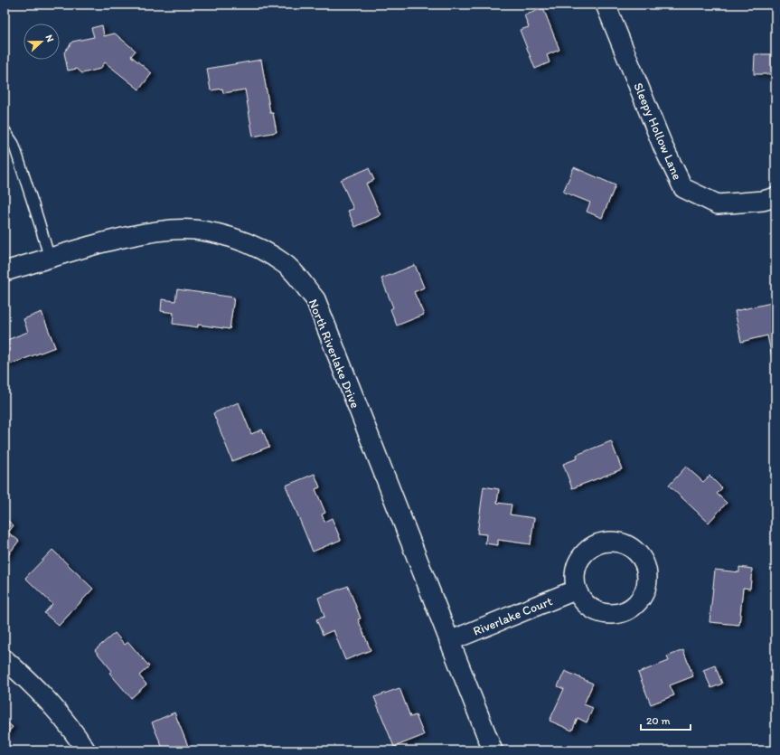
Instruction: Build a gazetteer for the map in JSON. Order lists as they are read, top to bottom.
{
  "streets": {
    "street": ["Sleepy Hollow Lane", "North Riverlake Drive", "Riverlake Court"]
  },
  "crossings": [
    ["North Riverlake Drive", "Riverlake Court"]
  ],
  "scale_bar": "20 m",
  "north": "right"
}
